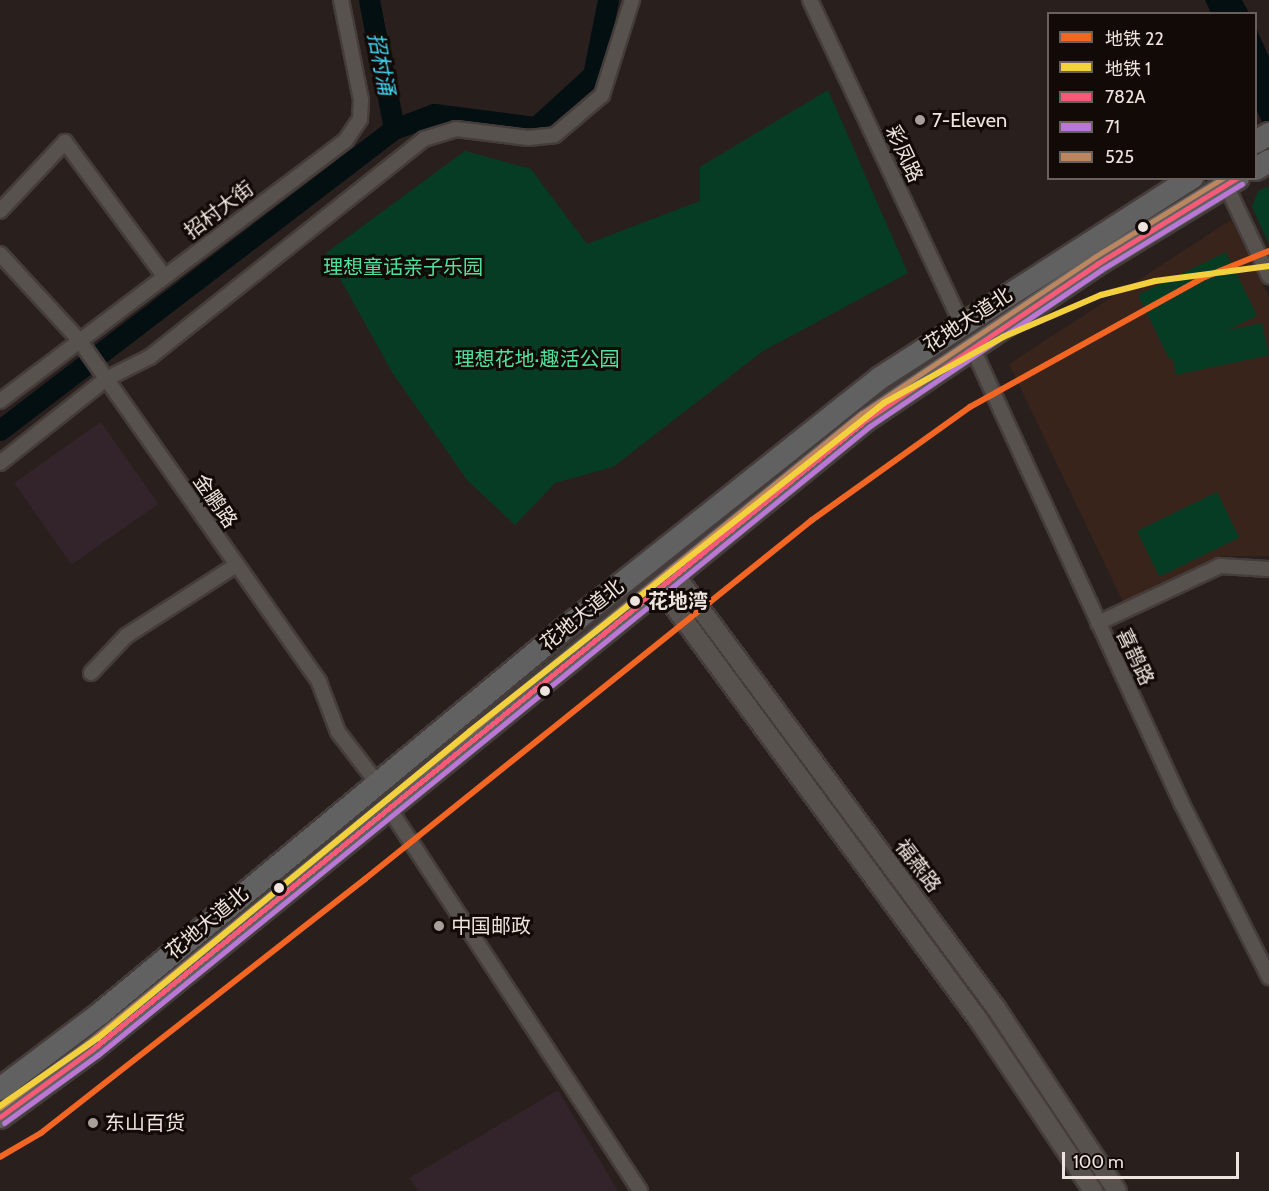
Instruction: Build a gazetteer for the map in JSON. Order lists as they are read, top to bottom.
{
  "streets": {
    "main road": ["花地大道北"],
    "street": [
      "彩凤路",
      "招村大街",
      "金鹏路",
      "喜鹊路",
      "福燕路"
    ]
  },
  "crossings": [
    ["彩凤路", "花地大道北"],
    ["招村大街", "金鹏路"],
    ["花地大道北", "金鹏路"],
    ["花地大道北", "喜鹊路"],
    ["花地大道北", "福燕路"]
  ],
  "water": ["招村涌"],
  "parks": ["理想童话亲子乐园", "理想花地·趣活公园"],
  "places": [
    "7-Eleven",
    "花地湾",
    "中国邮政",
    "东山百货"
  ],
  "lines": [
    "transit line 782A",
    "transit line 525",
    "transit line 71",
    "metro line 22",
    "metro line 1"
  ],
  "legend": [
    "地铁 22",
    "地铁 1",
    "782A",
    "71",
    "525"
  ],
  "scale_bar": "100 m"
}
